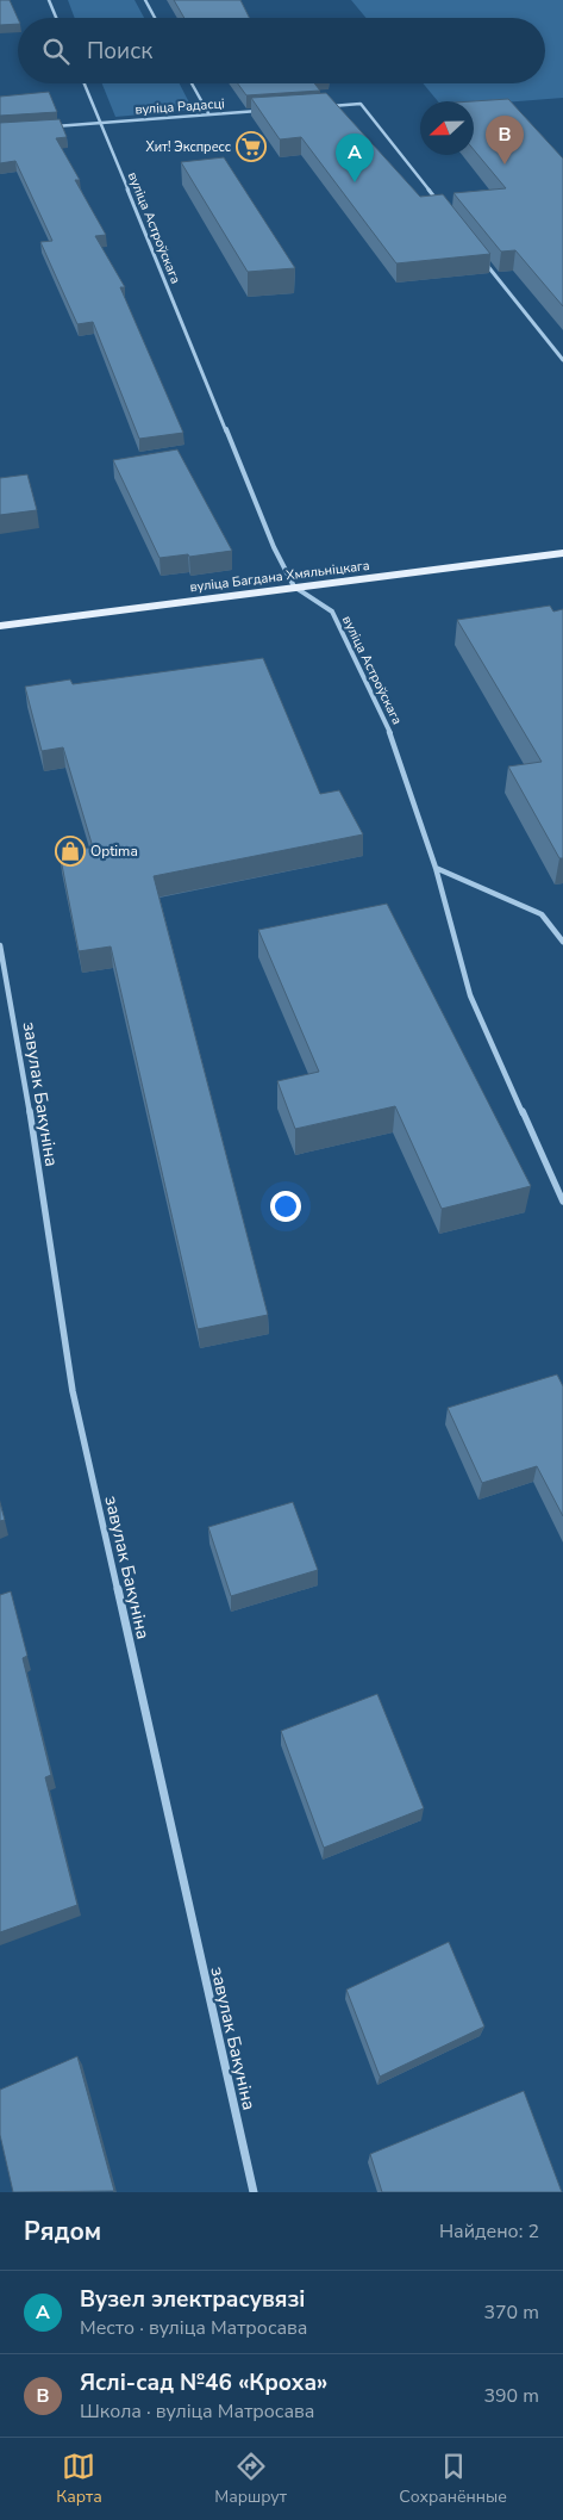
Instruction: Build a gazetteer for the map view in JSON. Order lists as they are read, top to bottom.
{
  "streets": {
    "main road": ["вуліца Багдана Хмяльніцкага"],
    "street": ["вуліца Радасці", "вуліца Астроўскага", "завулак Бакуніна"]
  },
  "crossings": [
    ["вуліца Радасці", "вуліца Астроўскага"],
    ["вуліца Астроўскага", "вуліца Багдана Хмяльніцкага"]
  ],
  "places": {
    "supermarket": ["Хит! Экспресс"],
    "shop": ["Optima"]
  },
  "north": "left",
  "page": {
    "search": "Поиск",
    "pins": ["B", "A"],
    "heading": ["Рядом", "Найдено: 2"],
    "list": [
      {
        "mark": "A",
        "name": "Вузел электрасувязі",
        "note": "Место · вуліца Матросава",
        "value": "370 m"
      },
      {
        "mark": "B",
        "name": "Яслі-сад №46 «Кроха»",
        "note": "Школа · вуліца Матросава",
        "value": "390 m"
      }
    ],
    "nav": ["Карта", "Маршрут", "Сохранённые"]
  }
}
